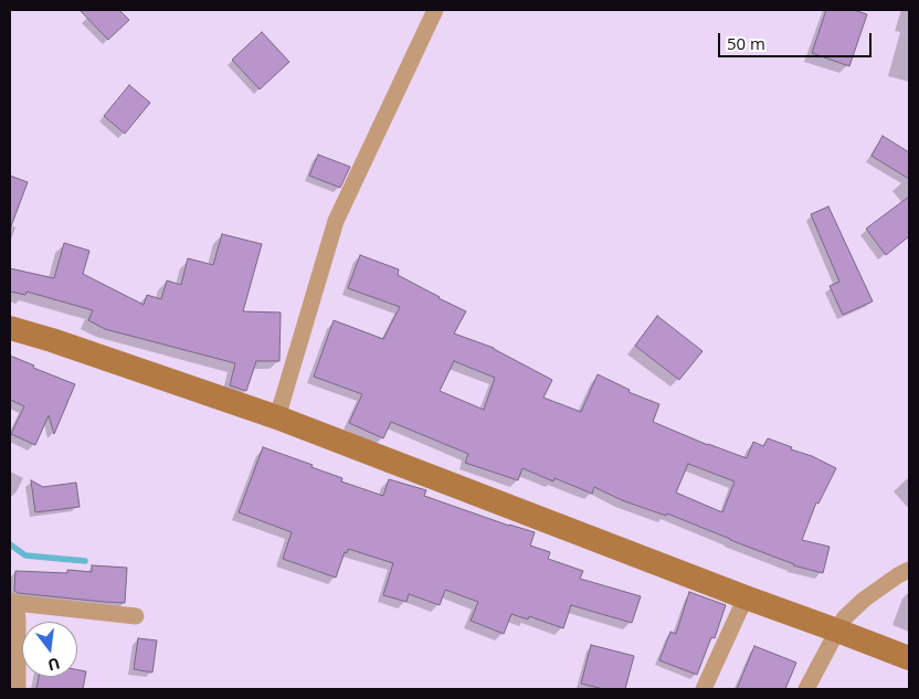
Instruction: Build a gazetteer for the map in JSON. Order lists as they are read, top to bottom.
{
  "scale_bar": "50 m",
  "north": "bottom"
}
